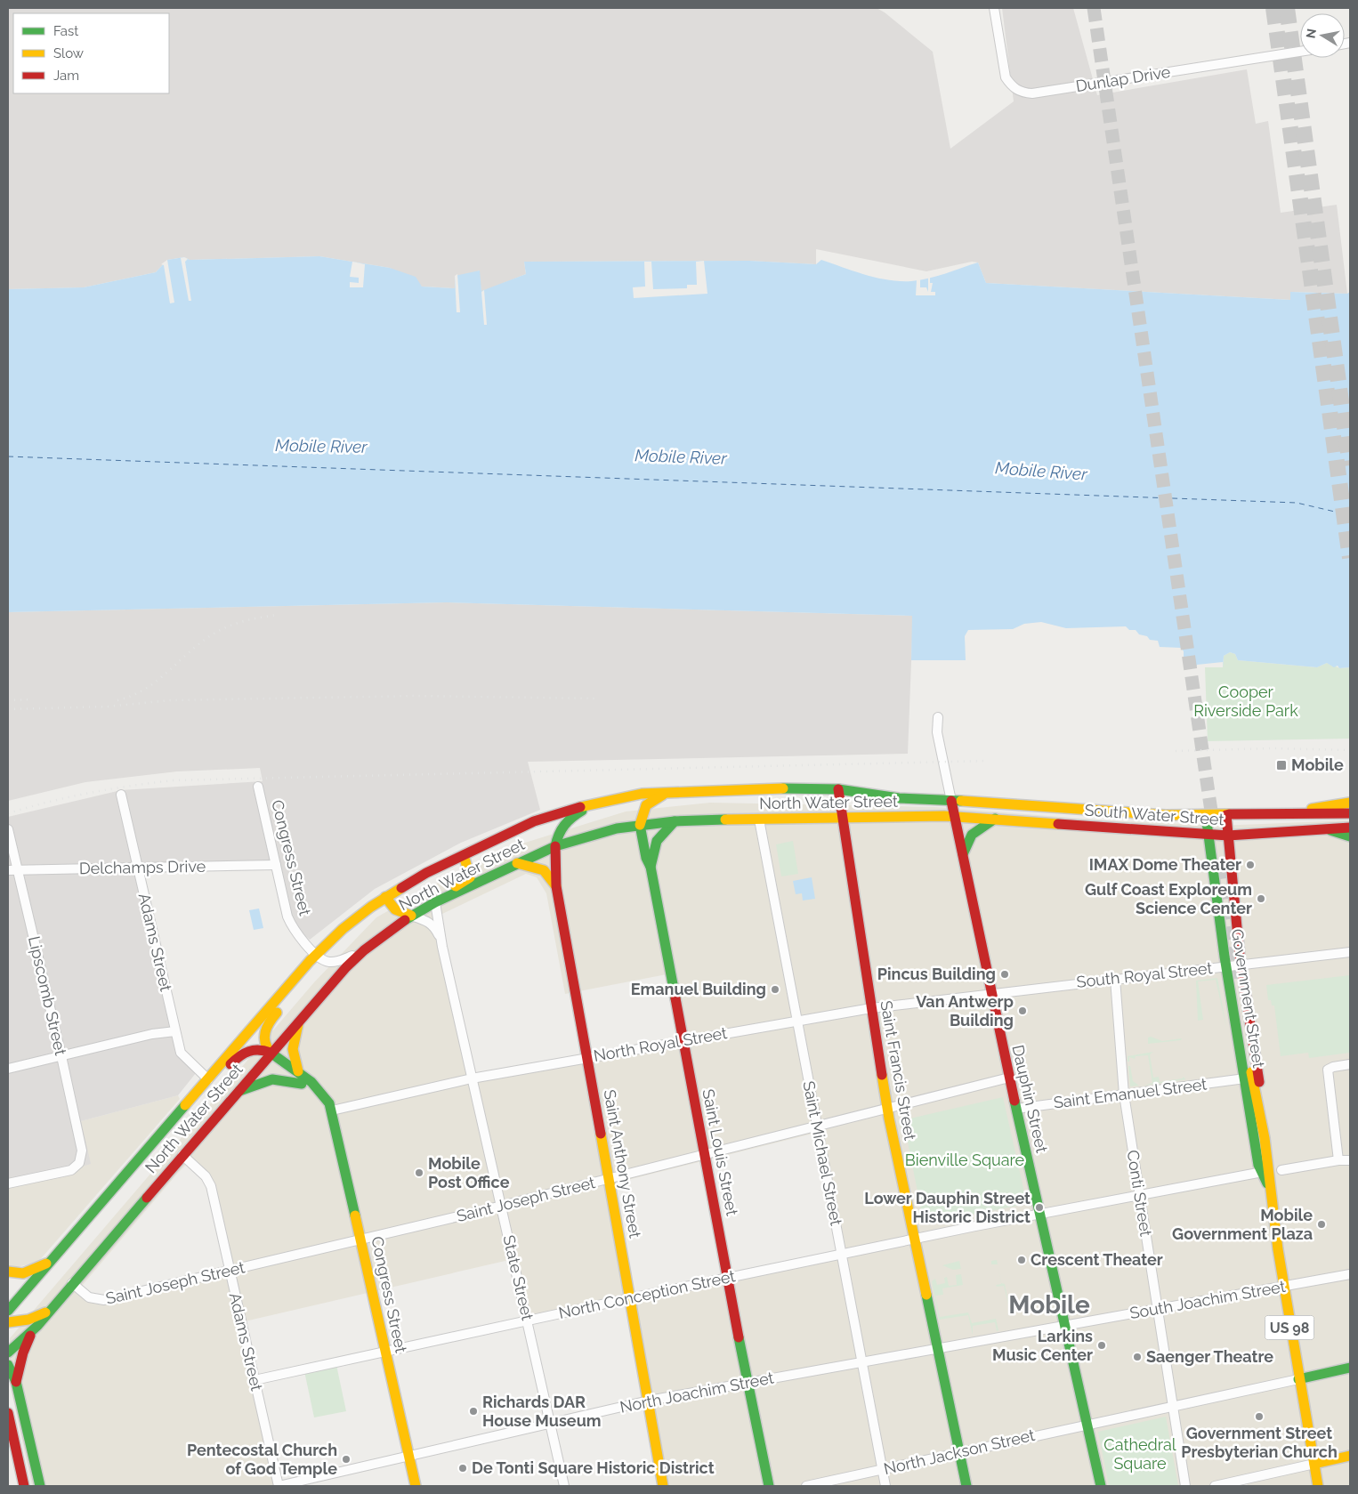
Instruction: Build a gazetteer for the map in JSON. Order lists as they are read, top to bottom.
{
  "streets": {
    "main road": [
      "North Water Street",
      "South Water Street",
      "Congress Street",
      "Government Street",
      "Saint Francis Street",
      "Dauphin Street",
      "Saint Louis Street",
      "Saint Anthony Street",
      "US 98"
    ],
    "street": [
      "Dunlap Drive",
      "Delchamps Drive",
      "Adams Street",
      "South Royal Street",
      "Lipscomb Street",
      "North Royal Street",
      "Saint Emanuel Street",
      "Saint Michael Street",
      "Conti Street",
      "Saint Joseph Street",
      "State Street",
      "North Conception Street",
      "South Joachim Street",
      "North Joachim Street",
      "North Jackson Street"
    ]
  },
  "crossings": [
    ["North Water Street", "South Water Street"],
    ["North Water Street", "Congress Street"],
    ["North Water Street", "Adams Street"],
    ["North Water Street", "Saint Francis Street"],
    ["North Water Street", "Dauphin Street"],
    ["North Water Street", "Saint Louis Street"],
    ["North Water Street", "Saint Michael Street"],
    ["North Water Street", "Saint Anthony Street"],
    ["North Water Street", "Saint Joseph Street"],
    ["North Water Street", "State Street"],
    ["South Water Street", "Government Street"],
    ["South Water Street", "Dauphin Street"],
    ["Congress Street", "Delchamps Drive"],
    ["Congress Street", "North Royal Street"],
    ["Congress Street", "Saint Joseph Street"],
    ["Congress Street", "North Conception Street"],
    ["Congress Street", "North Joachim Street"],
    ["Delchamps Drive", "Adams Street"],
    ["Delchamps Drive", "Lipscomb Street"],
    ["Adams Street", "Saint Joseph Street"],
    ["Adams Street", "North Conception Street"],
    ["Adams Street", "North Joachim Street"],
    ["South Royal Street", "Government Street"],
    ["South Royal Street", "North Royal Street"],
    ["South Royal Street", "Dauphin Street"],
    ["South Royal Street", "Conti Street"],
    ["Government Street", "Saint Emanuel Street"],
    ["Government Street", "North Conception Street"],
    ["Government Street", "South Joachim Street"],
    ["Government Street", "North Jackson Street"],
    ["North Royal Street", "Saint Francis Street"],
    ["North Royal Street", "Dauphin Street"],
    ["North Royal Street", "Saint Louis Street"],
    ["North Royal Street", "Saint Michael Street"],
    ["North Royal Street", "Saint Anthony Street"],
    ["North Royal Street", "State Street"],
    ["Saint Francis Street", "Saint Joseph Street"],
    ["Saint Francis Street", "North Conception Street"],
    ["Saint Francis Street", "North Joachim Street"],
    ["Saint Francis Street", "North Jackson Street"],
    ["Saint Emanuel Street", "Dauphin Street"],
    ["Saint Emanuel Street", "Conti Street"],
    ["Dauphin Street", "Saint Joseph Street"],
    ["Dauphin Street", "North Conception Street"],
    ["Dauphin Street", "South Joachim Street"],
    ["Dauphin Street", "North Joachim Street"],
    ["Dauphin Street", "North Jackson Street"],
    ["Saint Louis Street", "Saint Joseph Street"],
    ["Saint Louis Street", "North Conception Street"],
    ["Saint Louis Street", "North Joachim Street"],
    ["Saint Michael Street", "Saint Joseph Street"],
    ["Saint Michael Street", "North Conception Street"],
    ["Saint Michael Street", "North Joachim Street"],
    ["Saint Michael Street", "North Jackson Street"],
    ["Saint Anthony Street", "Saint Joseph Street"],
    ["Saint Anthony Street", "North Conception Street"],
    ["Saint Anthony Street", "North Joachim Street"],
    ["Conti Street", "North Conception Street"],
    ["Conti Street", "South Joachim Street"],
    ["Conti Street", "North Jackson Street"],
    ["Saint Joseph Street", "State Street"],
    ["State Street", "North Conception Street"],
    ["State Street", "North Joachim Street"],
    ["South Joachim Street", "North Joachim Street"]
  ],
  "districts": ["Mobile"],
  "water": ["Mobile River"],
  "parks": ["Cooper Riverside Park", "Bienville Square", "Cathedral Square"],
  "places": {
    "transit": ["Mobile"],
    "other": [
      "IMAX Dome Theater",
      "Gulf Coast Exploreum Science Center",
      "Pincus Building",
      "Emanuel Building",
      "Van Antwerp Building",
      "Mobile Post Office",
      "Lower Dauphin Street Historic District",
      "Mobile Government Plaza",
      "Crescent Theater",
      "Larkins Music Center",
      "Saenger Theatre",
      "Richards DAR House Museum",
      "Government Street Presbyterian Church",
      "Pentecostal Church of God Temple",
      "De Tonti Square Historic District"
    ]
  },
  "legend": ["Fast", "Slow", "Jam"],
  "north": "left"
}
